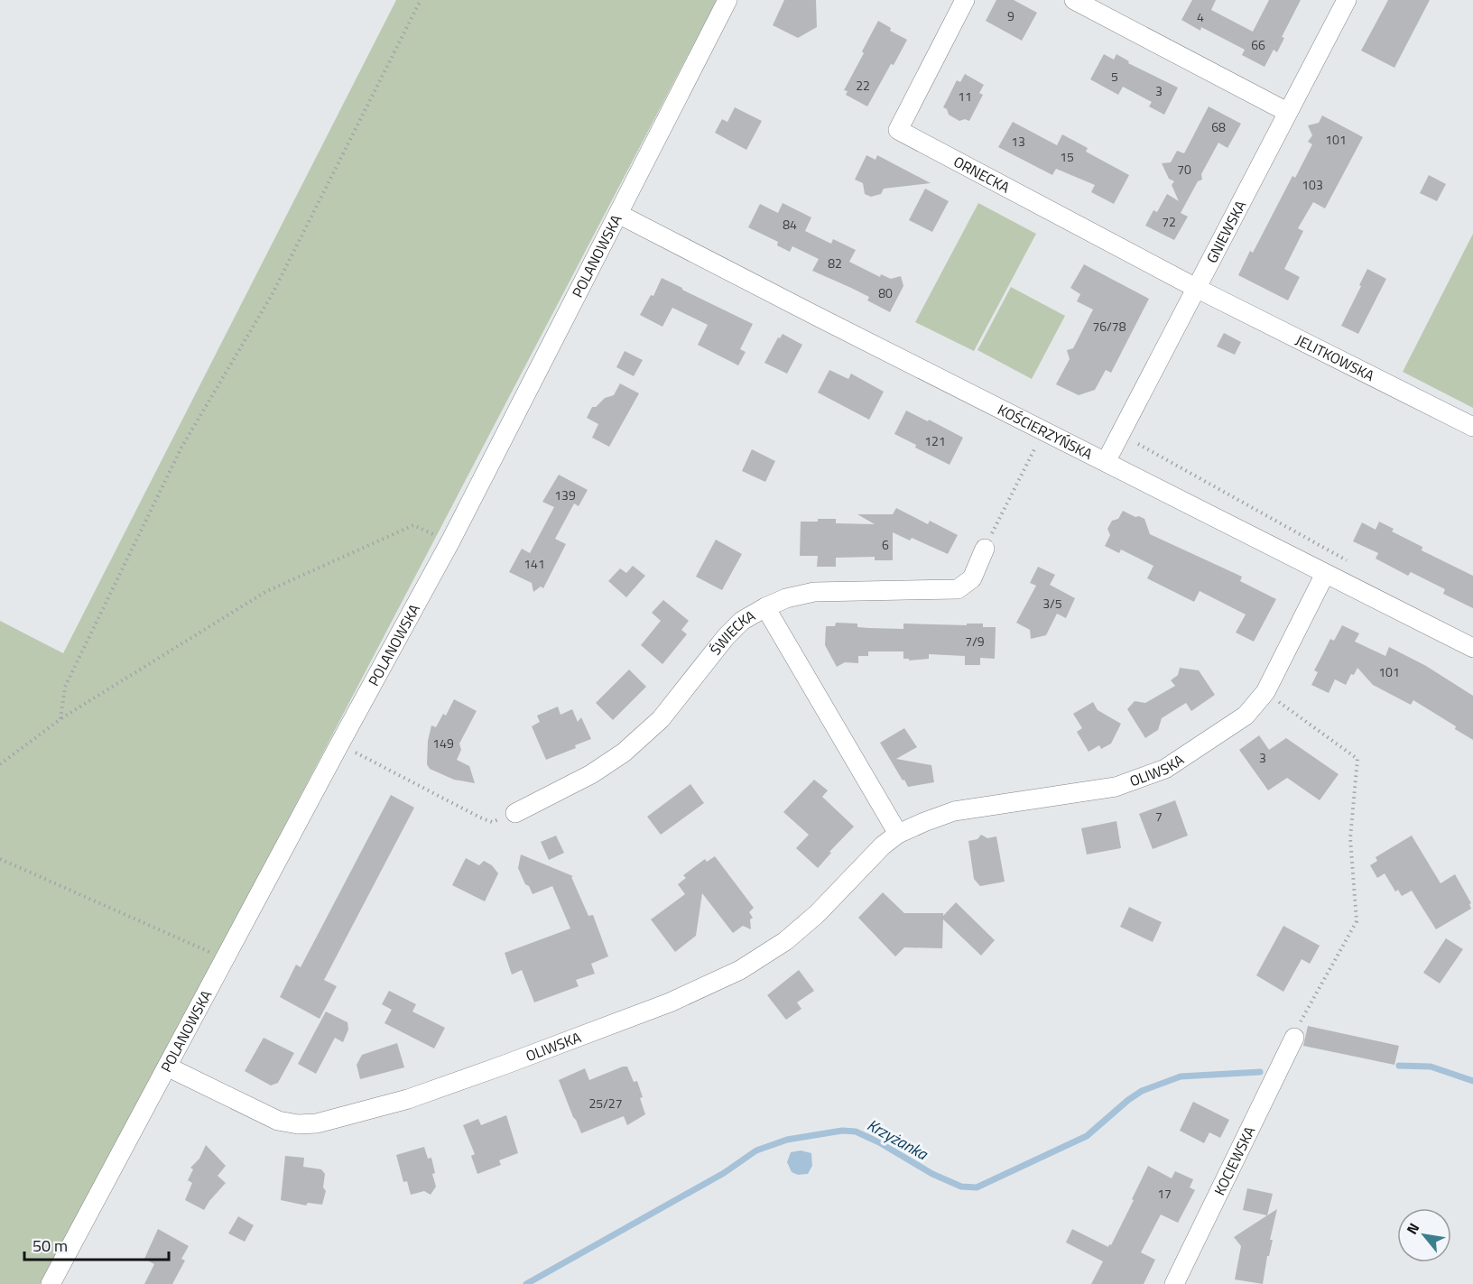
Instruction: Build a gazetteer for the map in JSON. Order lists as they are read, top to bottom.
{
  "streets": {
    "street": [
      "ORNECKA",
      "GNIEWSKA",
      "POLANOWSKA",
      "JELITKOWSKA",
      "KOŚCIERZYŃSKA",
      "ŚWIECKA",
      "OLIWSKA",
      "KOCIEWSKA"
    ]
  },
  "crossings": [
    ["ORNECKA", "GNIEWSKA"],
    ["ORNECKA", "JELITKOWSKA"],
    ["GNIEWSKA", "JELITKOWSKA"],
    ["GNIEWSKA", "KOŚCIERZYŃSKA"],
    ["POLANOWSKA", "KOŚCIERZYŃSKA"],
    ["POLANOWSKA", "OLIWSKA"],
    ["KOŚCIERZYŃSKA", "OLIWSKA"]
  ],
  "water": ["Krzyżanka"],
  "house_numbers": [
    "9",
    "4",
    "66",
    "5",
    "22",
    "3",
    "11",
    "68",
    "101",
    "13",
    "15",
    "70",
    "103",
    "72",
    "84",
    "82",
    "80",
    "76/78",
    "121",
    "139",
    "6",
    "141",
    "3/5",
    "7/9",
    "101",
    "149",
    "3",
    "7",
    "25/27",
    "17"
  ],
  "scale_bar": "50 m",
  "north": "top left"
}
